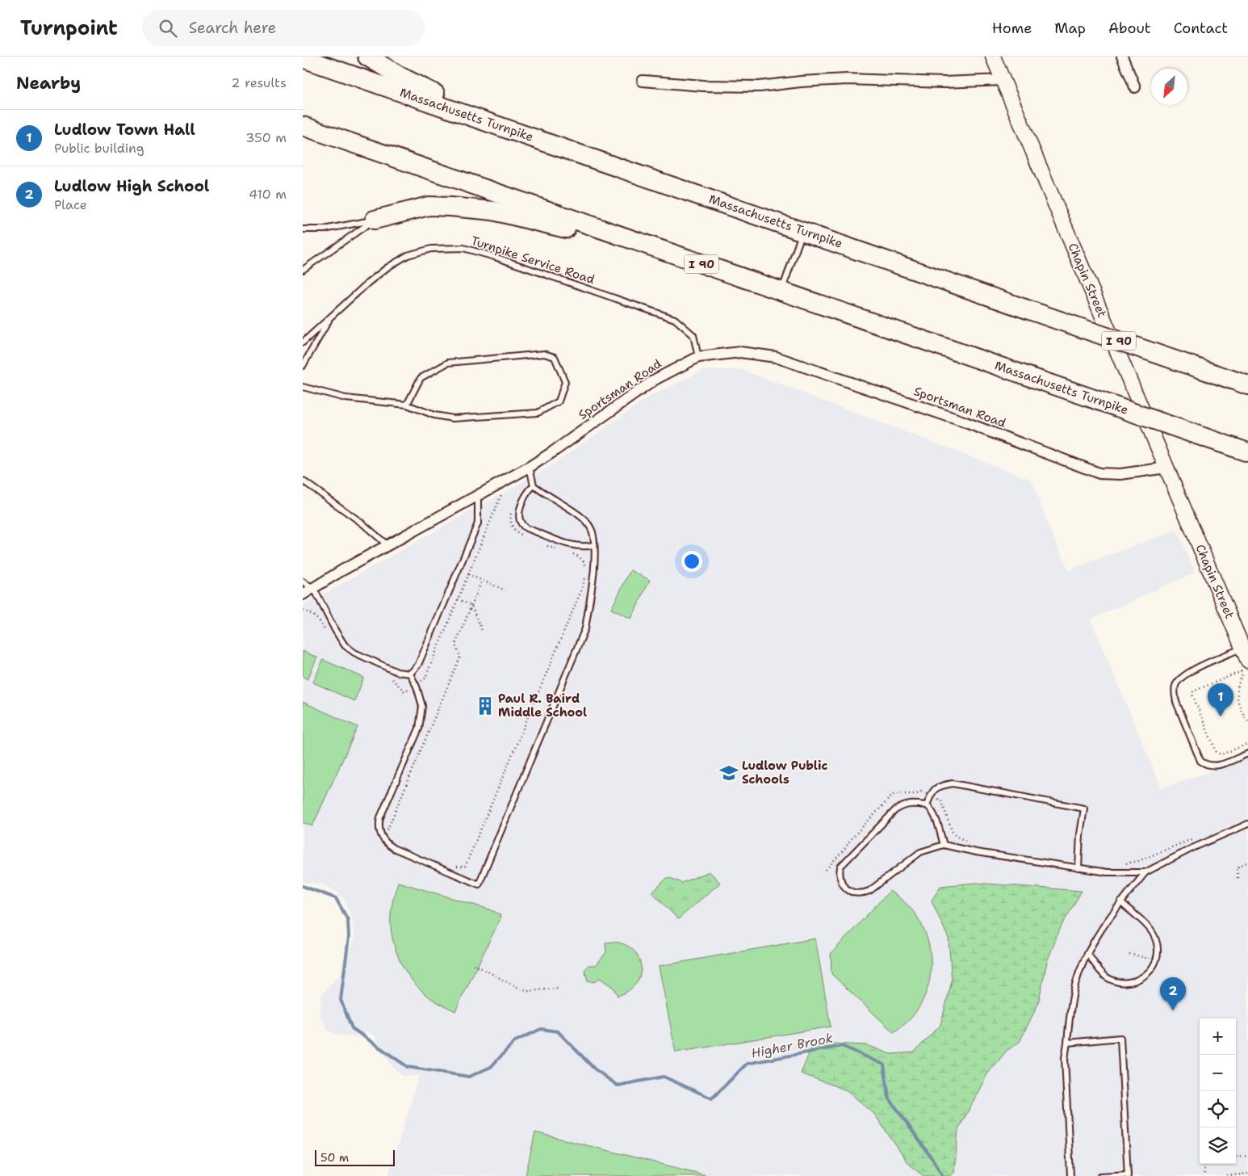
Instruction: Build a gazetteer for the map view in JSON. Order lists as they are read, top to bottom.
{
  "streets": {
    "highway": ["Massachusetts Turnpike", "I 90"],
    "main road": ["Chapin Street"],
    "street": ["Sportsman Road"],
    "lane": ["Turnpike Service Road"]
  },
  "crossings": [
    ["Turnpike Service Road", "Sportsman Road"],
    ["Chapin Street", "Sportsman Road"]
  ],
  "water": ["Higher Brook"],
  "places": {
    "building": ["Paul R. Baird Middle School"],
    "school or university": ["Ludlow Public Schools"]
  },
  "scale_bar": "50 m",
  "north": "bottom left",
  "page": {
    "header": "Turnpoint",
    "search": "Search here",
    "nav": [
      "Home",
      "Map",
      "About",
      "Contact"
    ],
    "heading": ["Nearby", "2 results"],
    "list": [
      {
        "mark": "1",
        "name": "Ludlow Town Hall",
        "note": "Public building",
        "value": "350 m"
      },
      {
        "mark": "2",
        "name": "Ludlow High School",
        "note": "Place",
        "value": "410 m"
      }
    ],
    "pins": ["1", "2"],
    "map_buttons": ["+", "−"],
    "scale": "50 m"
  }
}
